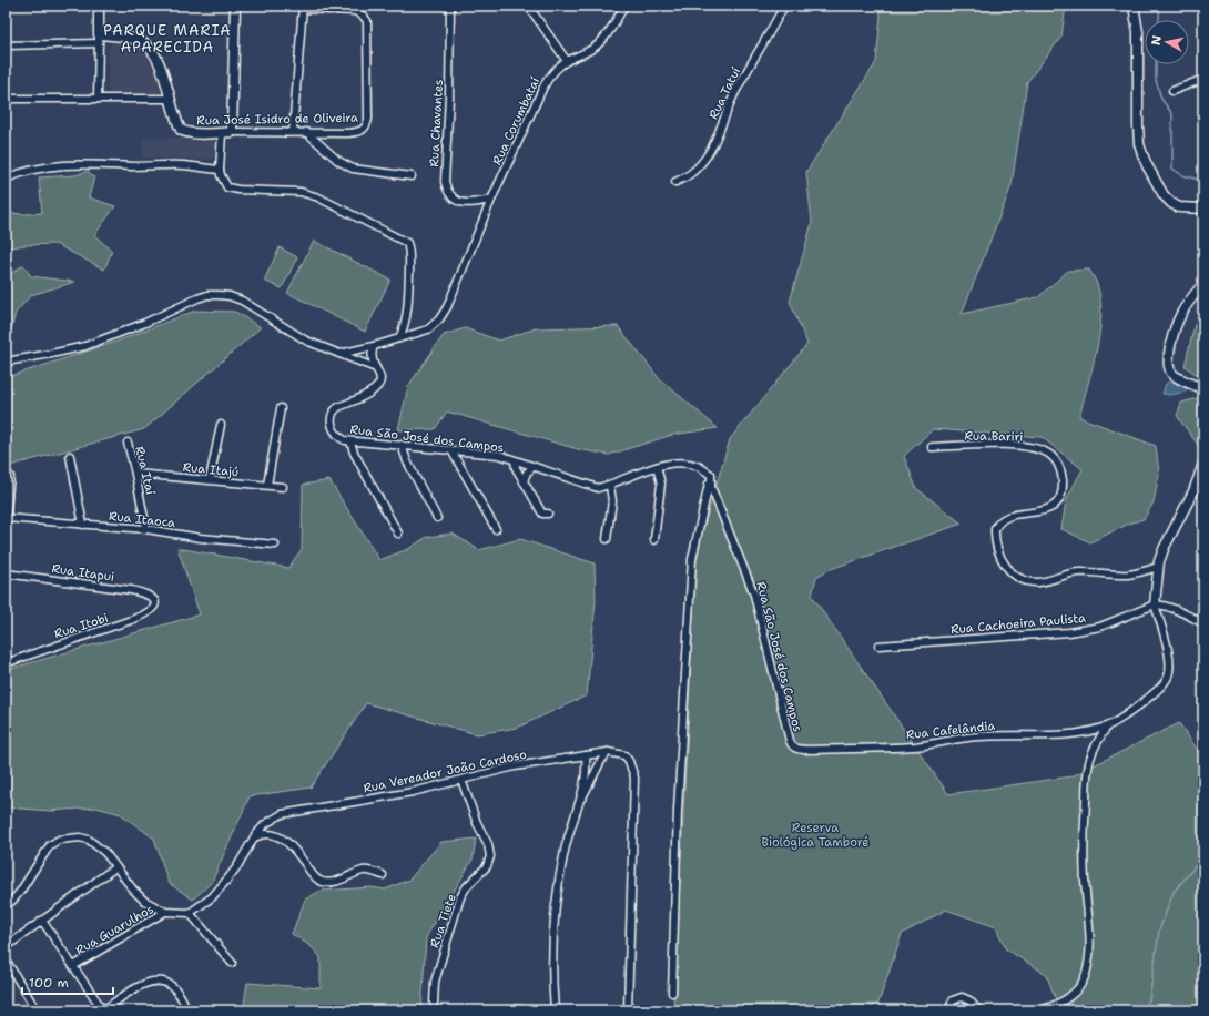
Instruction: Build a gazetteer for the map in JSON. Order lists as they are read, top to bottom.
{
  "streets": {
    "street": [
      "Rua Tatuí",
      "Rua José Isidro de Oliveira",
      "Rua Corumbataí",
      "Rua Chavantes",
      "Rua Bariri",
      "Rua São José dos Campos",
      "Rua Itajú",
      "Rua Itaí",
      "Rua Itaoca",
      "Rua Itapui",
      "Rua Cachoeira Paulista",
      "Rua Itobi",
      "Rua Cafelândia",
      "Rua Vereador João Cardoso",
      "Rua Tiete",
      "Rua Guarulhos"
    ]
  },
  "crossings": [
    ["Rua Corumbataí", "Rua Chavantes"],
    ["Rua Corumbataí", "Rua São José dos Campos"],
    ["Rua São José dos Campos", "Rua Cafelândia"],
    ["Rua Itajú", "Rua Itaí"],
    ["Rua Itaí", "Rua Itaoca"],
    ["Rua Itapui", "Rua Itobi"],
    ["Rua Cachoeira Paulista", "Rua Cafelândia"],
    ["Rua Vereador João Cardoso", "Rua Tiete"]
  ],
  "districts": ["PARQUE MARIA APARECIDA"],
  "parks": ["Reserva Biológica Tamboré"],
  "scale_bar": "100 m",
  "north": "left"
}
